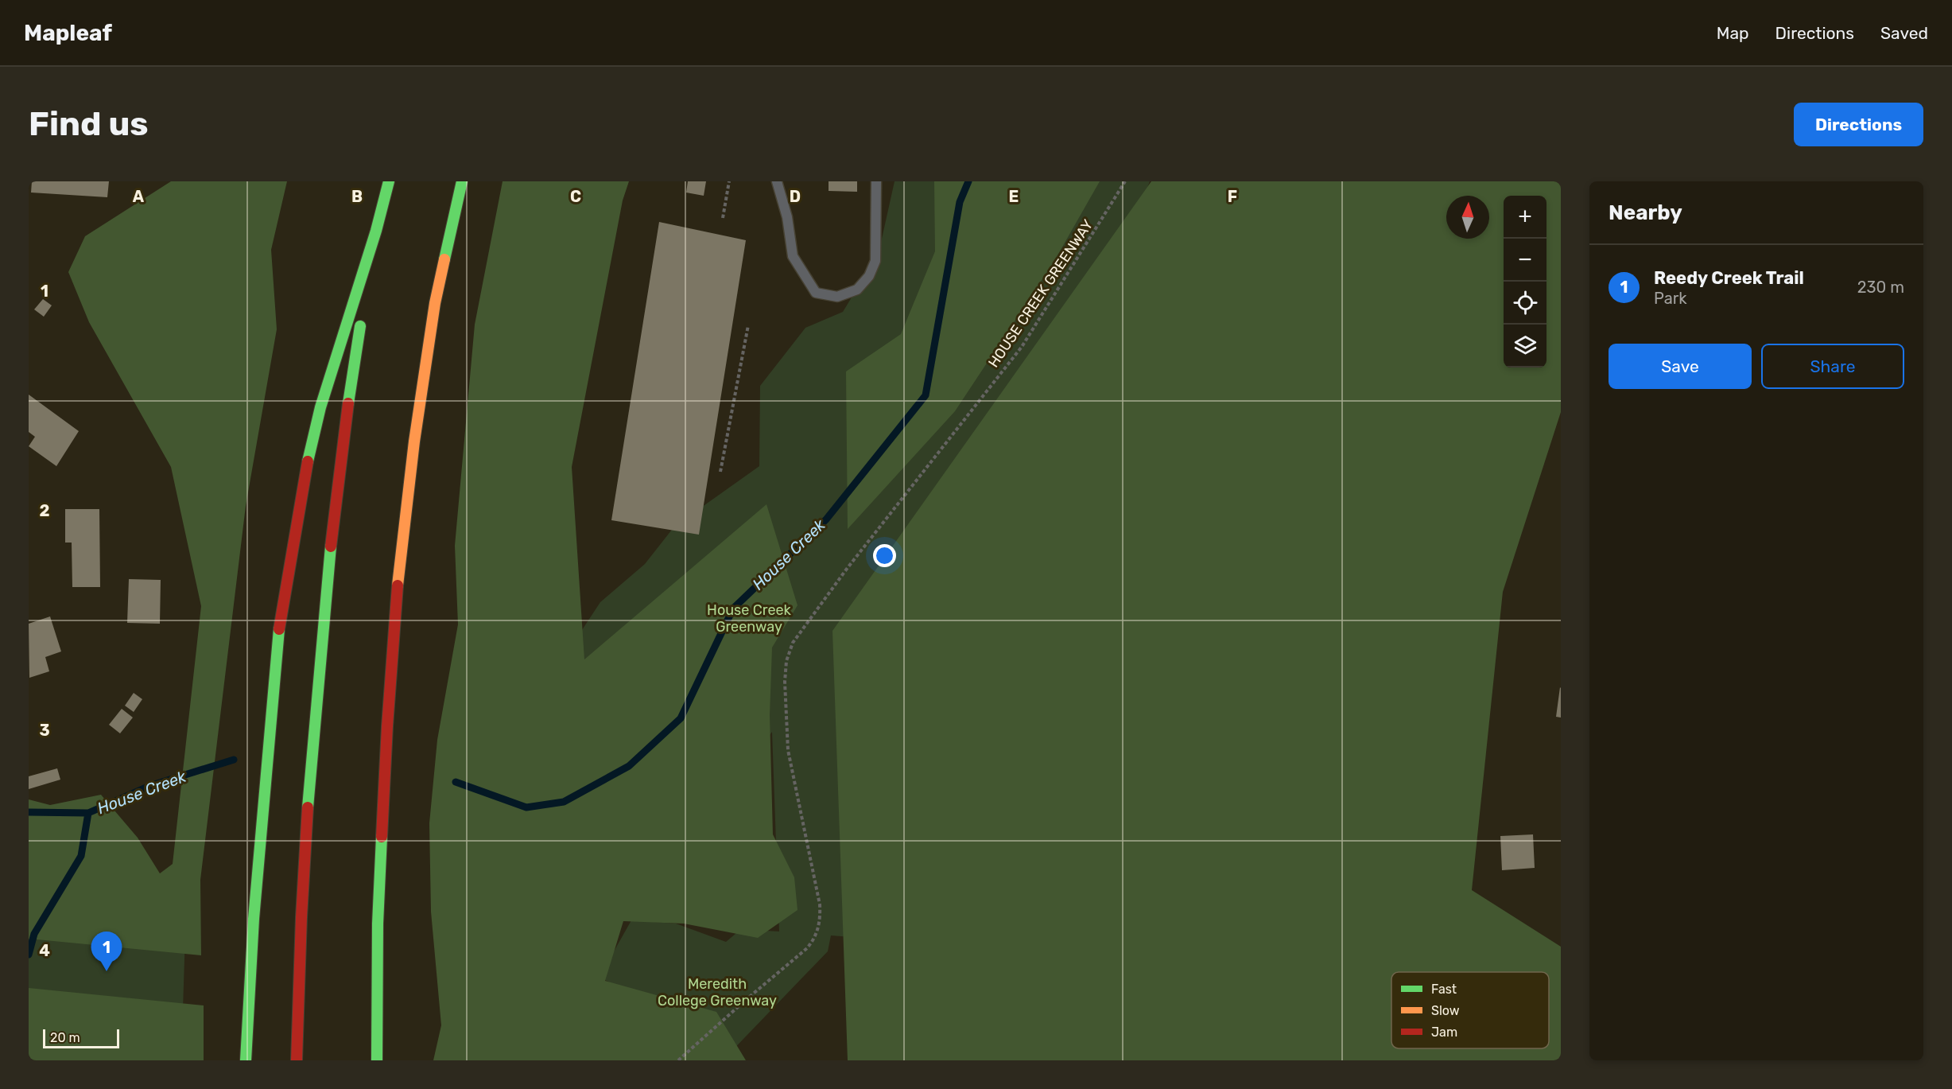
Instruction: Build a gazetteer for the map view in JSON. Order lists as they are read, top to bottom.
{
  "streets": {
    "path": ["HOUSE CREEK GREENWAY"]
  },
  "water": ["House Creek"],
  "parks": ["House Creek Greenway", "Meredith College Greenway"],
  "legend": ["Fast", "Slow", "Jam"],
  "scale_bar": "20 m",
  "north": "top",
  "page": {
    "header": "Mapleaf",
    "nav": ["Map", "Directions", "Saved"],
    "buttons": [
      "Directions",
      ["Save", "Share"]
    ],
    "title": "Find us",
    "heading": "Nearby",
    "map_buttons": ["+", "−"],
    "list": [
      {
        "mark": "1",
        "name": "Reedy Creek Trail",
        "note": "Park",
        "value": "230 m"
      }
    ],
    "pins": "1",
    "scale": "20 m"
  },
  "grid": {
    "columns": [
      "A",
      "B",
      "C",
      "D",
      "E",
      "F"
    ],
    "rows": [
      "1",
      "2",
      "3",
      "4"
    ]
  }
}
